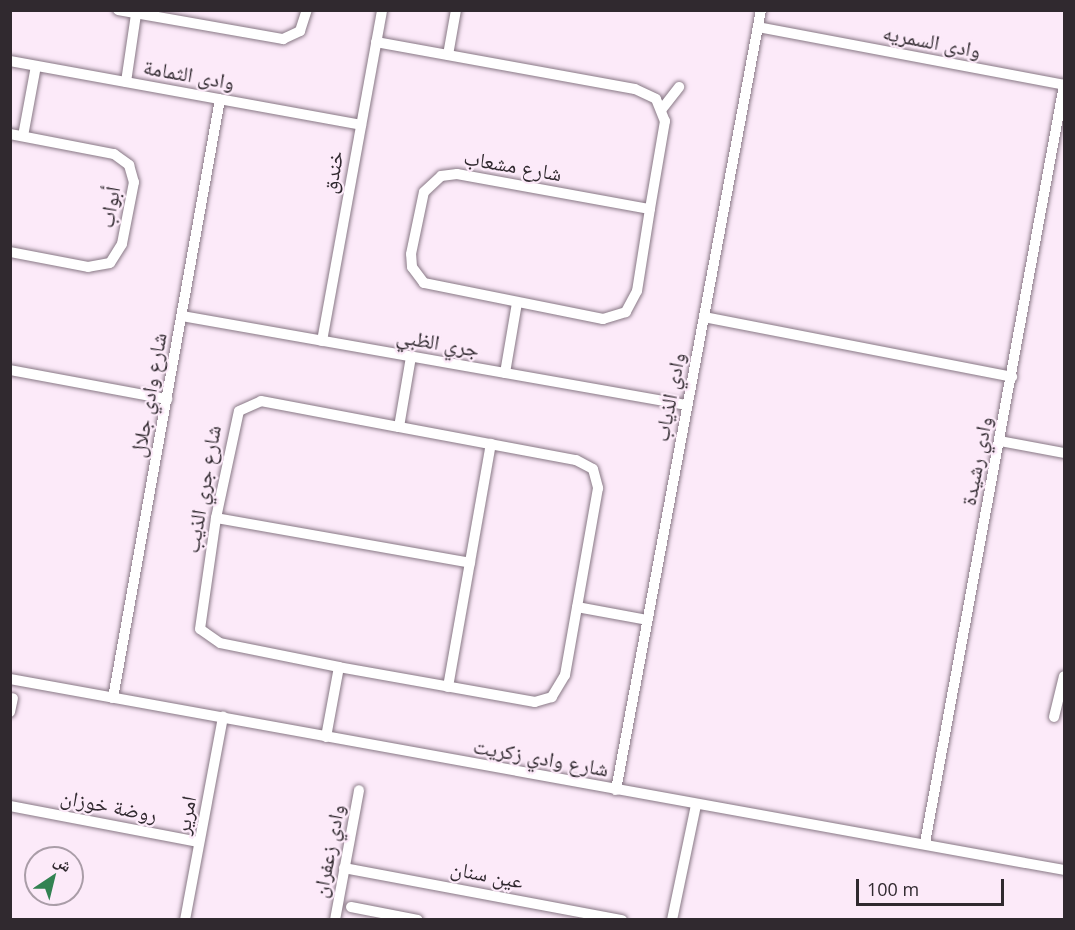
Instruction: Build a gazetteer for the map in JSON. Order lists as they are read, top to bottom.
{
  "streets": {
    "street": [
      "وادى السمريه",
      "وادى الثمامة",
      "شارع مشعاب",
      "خندق",
      "أبواب",
      "جري الظبي",
      "شارع وادي جلال",
      "وادي الذياب",
      "وادي رشيدة",
      "شارع جري الذيب",
      "شارع وادي زكريت",
      "روضة خوزان",
      "امرير",
      "وادي زعفران",
      "عين سنان"
    ]
  },
  "crossings": [
    ["وادى السمريه", "وادي الذياب"],
    ["وادى السمريه", "وادي رشيدة"],
    ["وادى الثمامة", "خندق"],
    ["وادى الثمامة", "شارع وادي جلال"],
    ["خندق", "جري الظبي"],
    ["جري الظبي", "شارع وادي جلال"],
    ["جري الظبي", "وادي الذياب"],
    ["شارع وادي جلال", "شارع وادي زكريت"],
    ["وادي الذياب", "شارع وادي زكريت"],
    ["وادي رشيدة", "شارع وادي زكريت"],
    ["شارع وادي زكريت", "امرير"],
    ["روضة خوزان", "امرير"],
    ["وادي زعفران", "عين سنان"]
  ],
  "scale_bar": "100 m",
  "north": "top right"
}
